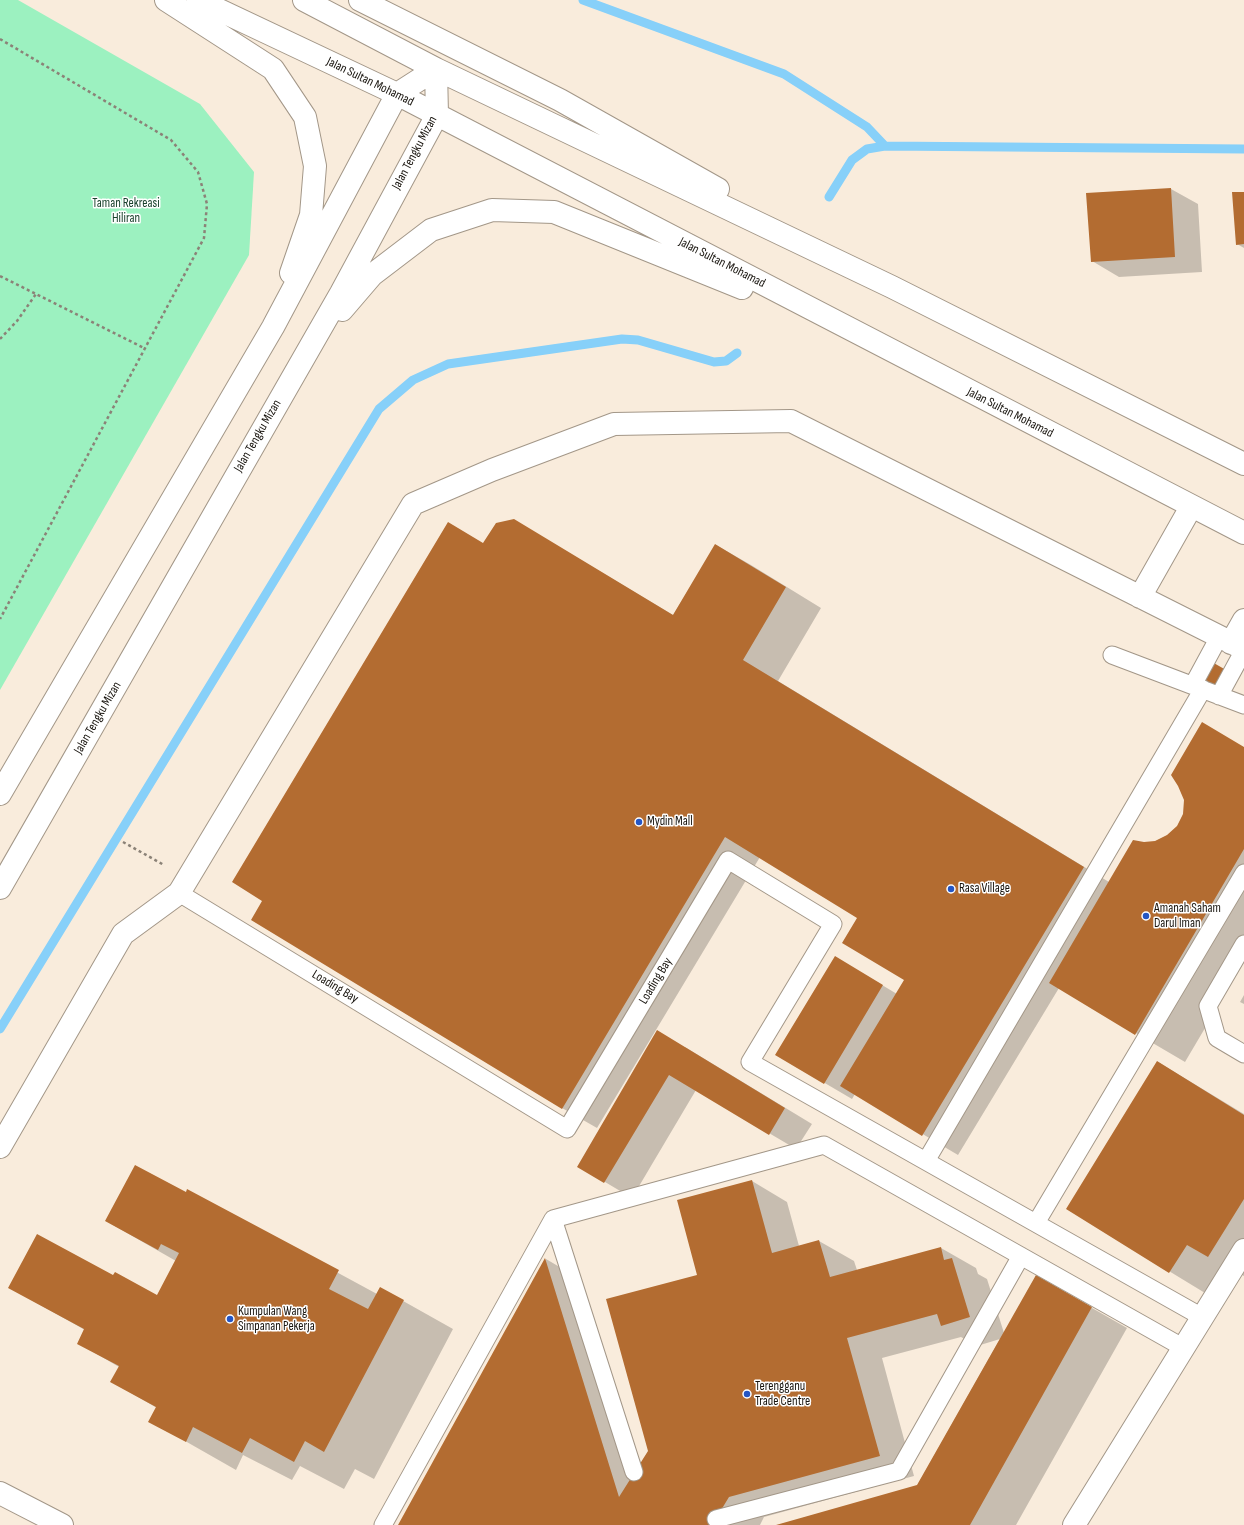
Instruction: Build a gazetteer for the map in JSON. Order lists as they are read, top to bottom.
{
  "streets": {
    "main road": ["Jalan Sultan Mohamad", "Jalan Tengku Mizan"],
    "lane": ["Loading Bay"]
  },
  "crossings": [
    ["Jalan Sultan Mohamad", "Jalan Tengku Mizan"]
  ],
  "parks": ["Taman Rekreasi Hiliran"],
  "places": [
    "Mydin Mall",
    "Rasa Village",
    "Amanah Saham Darul Iman",
    "Kumpulan Wang Simpanan Pekerja",
    "Terengganu Trade Centre"
  ]
}
